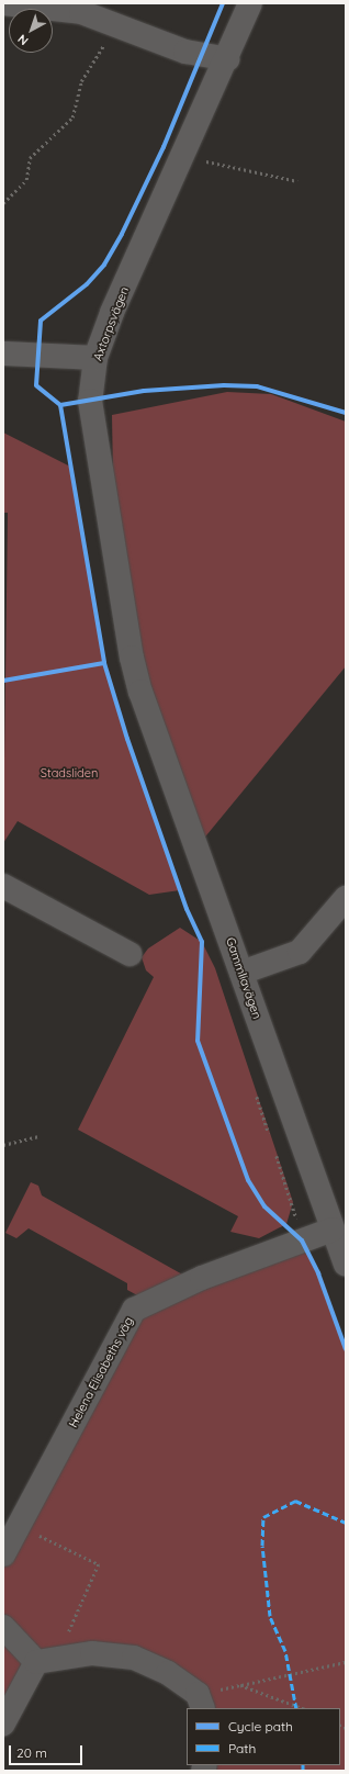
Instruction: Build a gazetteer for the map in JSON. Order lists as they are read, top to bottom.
{
  "streets": {
    "street": ["Axtorpsvägen", "Gammliavägen", "Helena Elisabeths väg"]
  },
  "crossings": [
    ["Axtorpsvägen", "Gammliavägen"],
    ["Gammliavägen", "Helena Elisabeths väg"]
  ],
  "parks": ["Stadsliden"],
  "legend": ["Cycle path", "Path"],
  "scale_bar": "20 m",
  "north": "bottom left"
}
